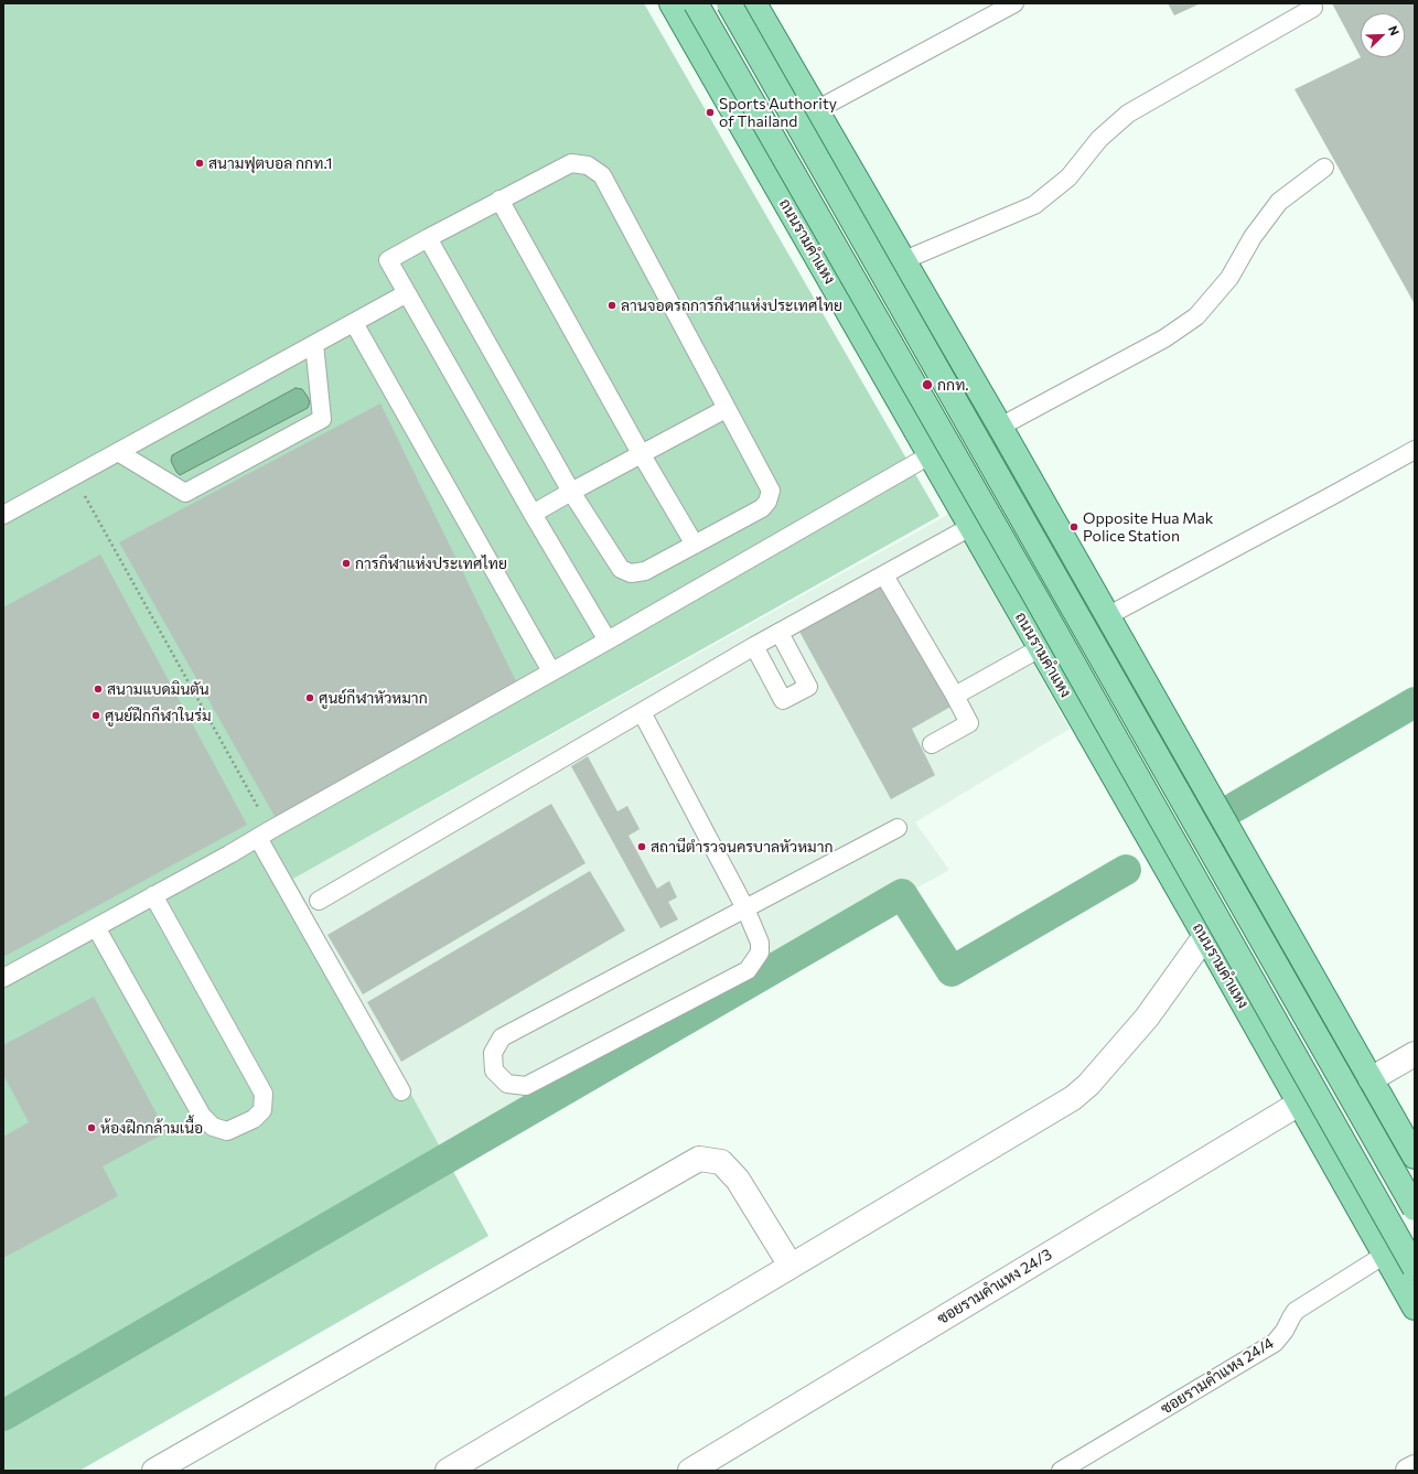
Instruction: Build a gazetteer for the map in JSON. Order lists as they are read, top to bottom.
{
  "streets": {
    "main road": ["ถนนรามคำแหง"],
    "street": ["ซอยรามคำแหง 24/3"],
    "lane": ["ซอยรามคำแหง 24/4"]
  },
  "crossings": [
    ["ถนนรามคำแหง", "ซอยรามคำแหง 24/3"],
    ["ถนนรามคำแหง", "ซอยรามคำแหง 24/4"]
  ],
  "places": [
    "Sports Authority of Thailand",
    "สนามฟุตบอล กกท.1",
    "ลานจอดรถการกีฬาแห่งประเทศไทย",
    "กกท.",
    "Opposite Hua Mak Police Station",
    "การกีฬาแห่งประเทศไทย",
    "สนามแบดมินตัน",
    "ศูนย์กีฬาหัวหมาก",
    "ศูนย์ฝึกกีฬาในร่ม",
    "สถานีตำรวจนครบาลหัวหมาก",
    "ห้องฝึกกล้ามเนื้อ"
  ],
  "north": "top right"
}
